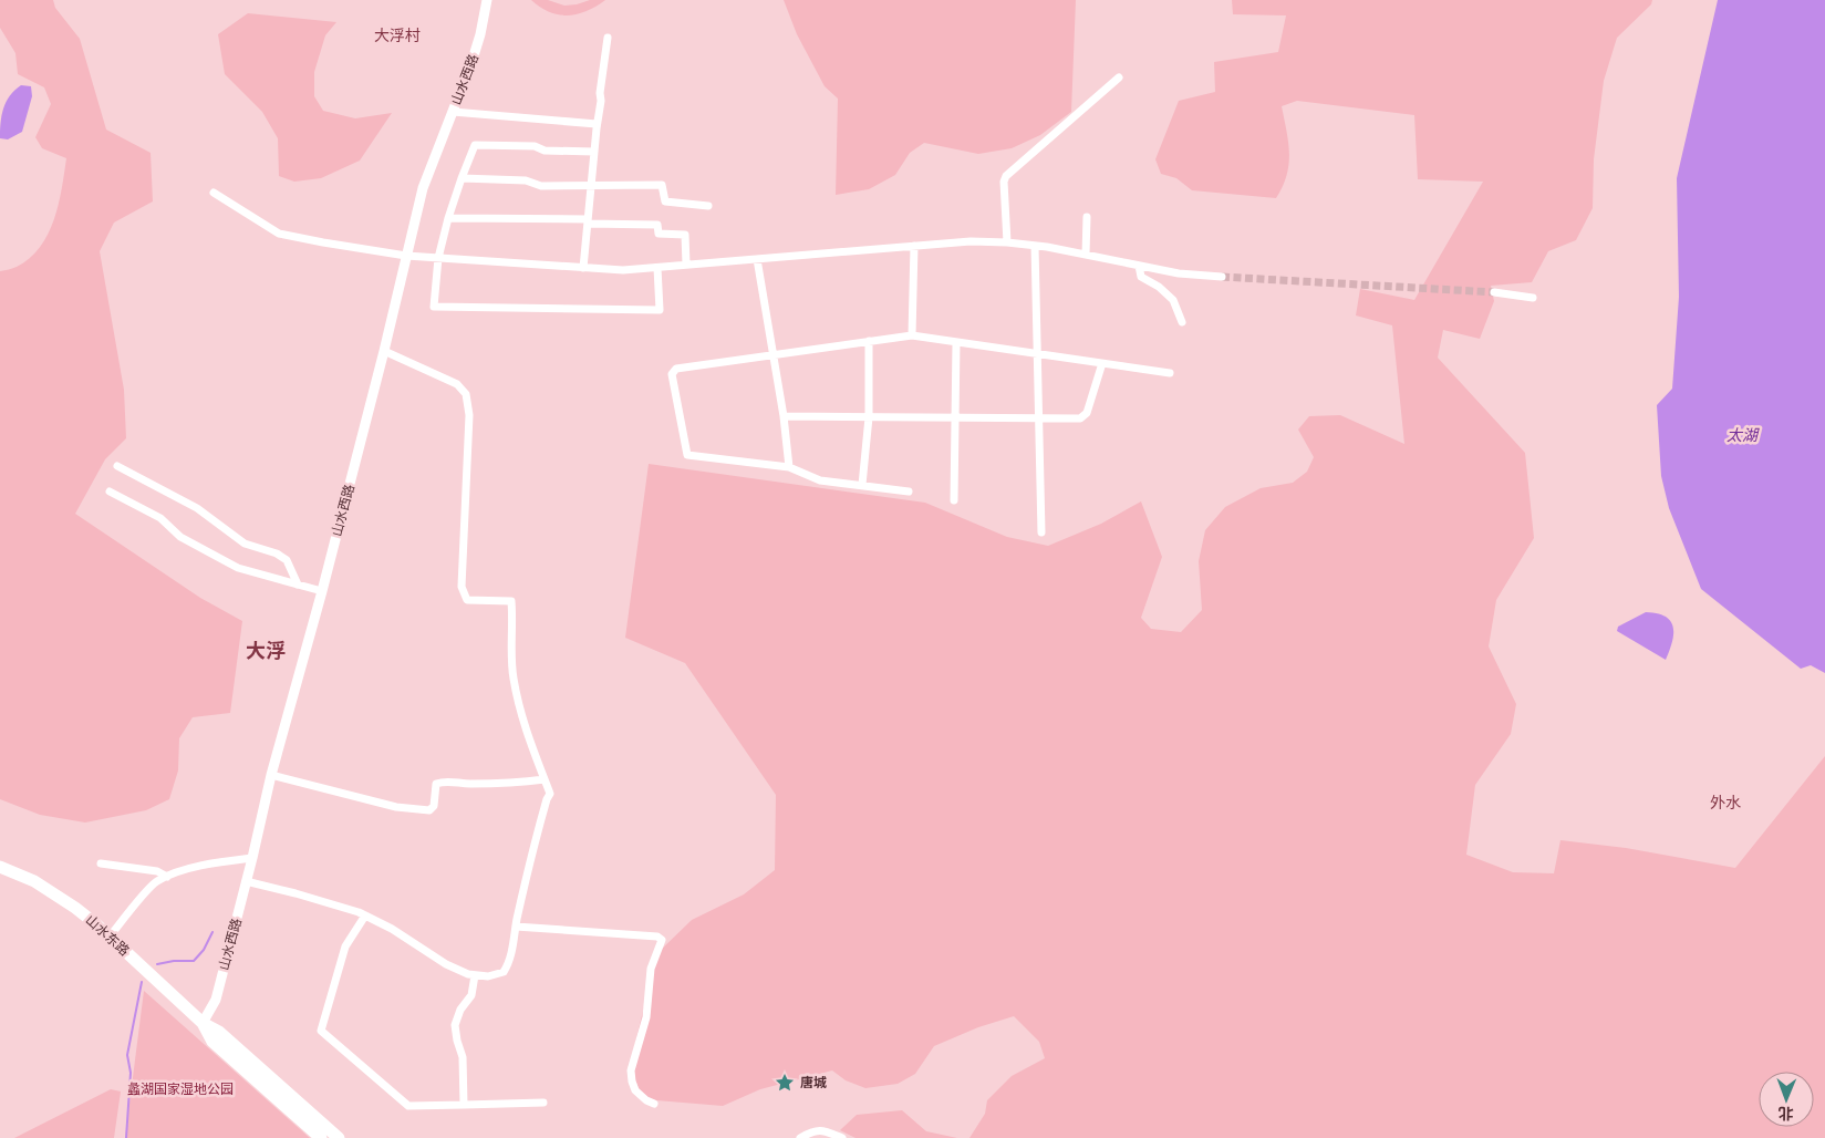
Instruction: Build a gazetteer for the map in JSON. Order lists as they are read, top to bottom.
{
  "streets": {
    "highway": ["山水东路"],
    "street": ["山水西路"]
  },
  "crossings": [
    ["山水西路", "山水东路"]
  ],
  "districts": ["大浮村", "大浮", "外水"],
  "water": ["太湖"],
  "parks": ["蠡湖国家湿地公园"],
  "places": {
    "place": ["唐城"]
  },
  "north": "bottom"
}
